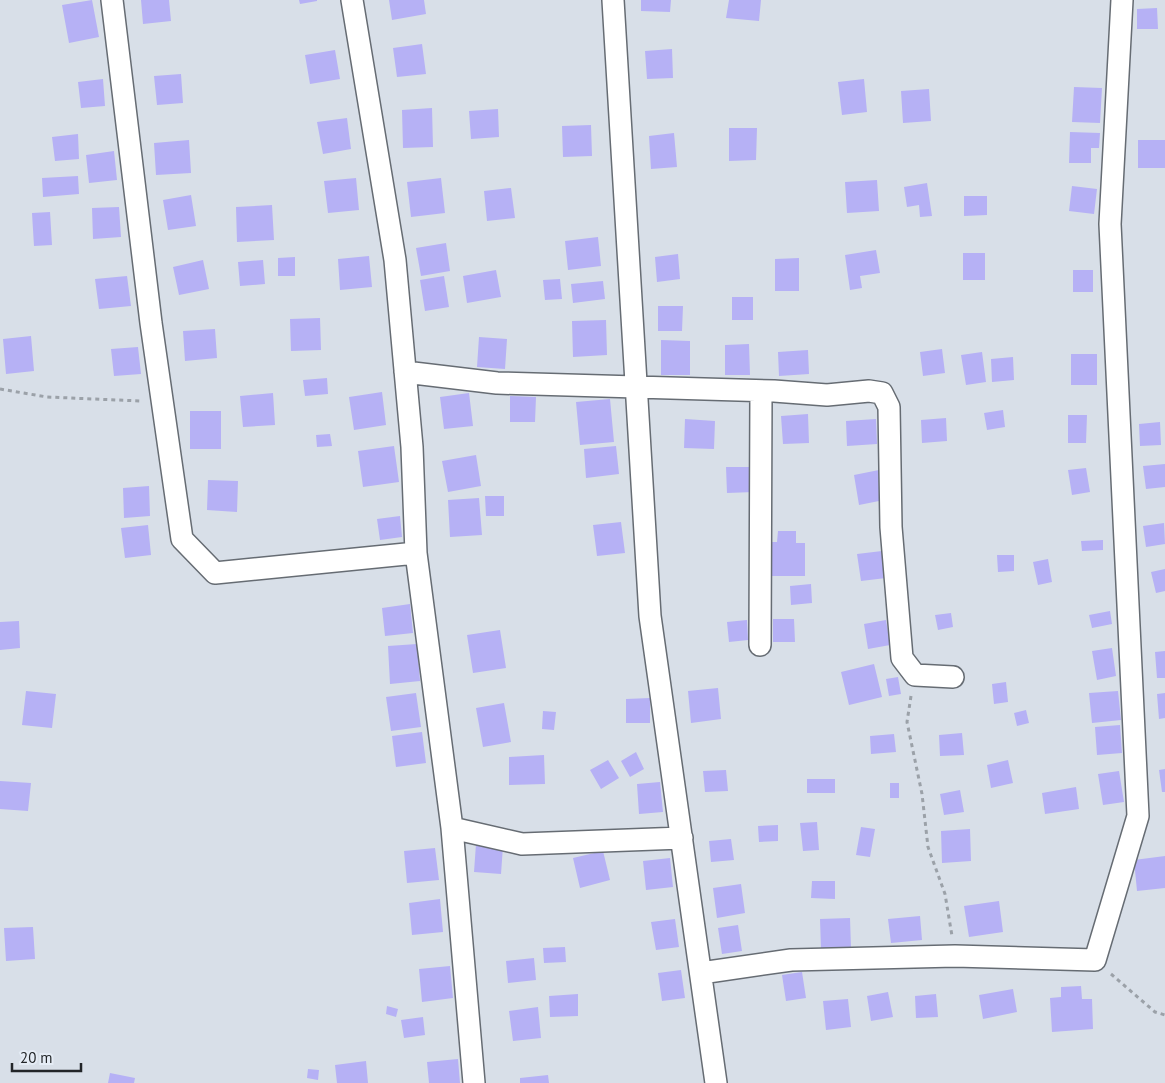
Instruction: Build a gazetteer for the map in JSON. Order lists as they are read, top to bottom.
{
  "scale_bar": "20 m"
}
